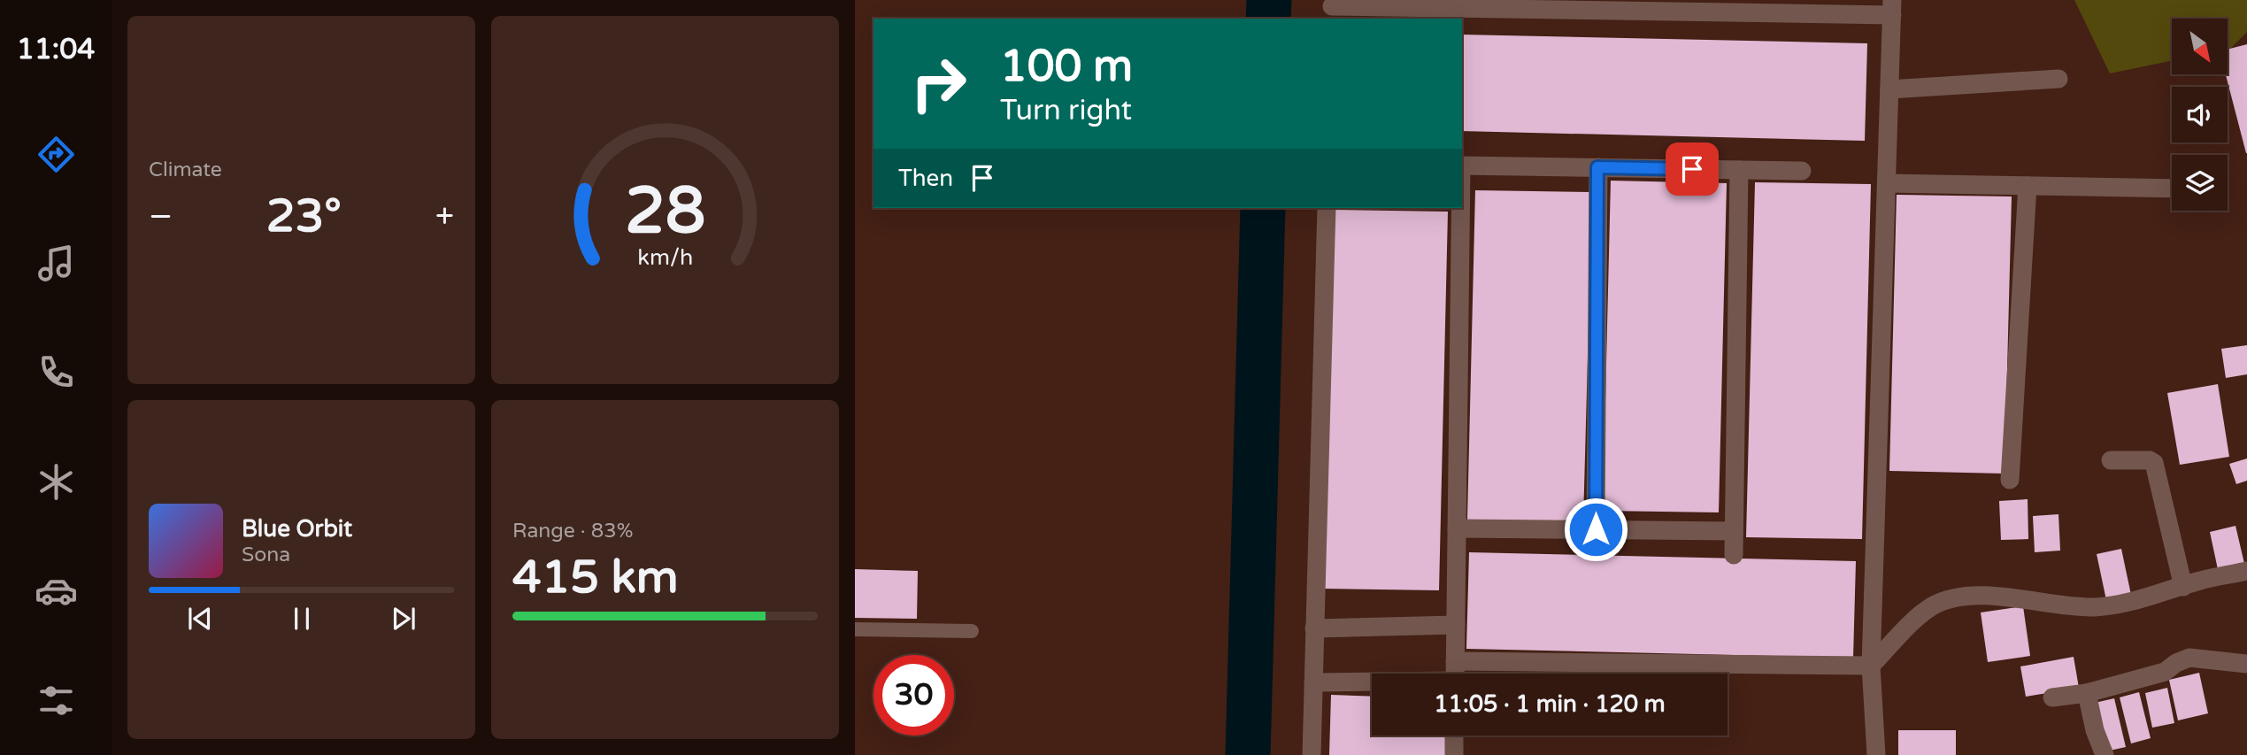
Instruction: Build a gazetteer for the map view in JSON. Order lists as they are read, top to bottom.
{
  "north": "bottom right",
  "page": {
    "tabs": "11:04",
    "tile": [
      "Climate",
      ["Range · 83%", "415 km"]
    ],
    "turn": ["100 m", "Turn right"],
    "then": "Then",
    "heat": ["−", "23°", "+"],
    "song": ["Blue Orbit", "Sona"],
    "limit": "30",
    "trip": "11:05 · 1 min · 120 m",
    "gauge": ["28", "km/h"]
  }
}
